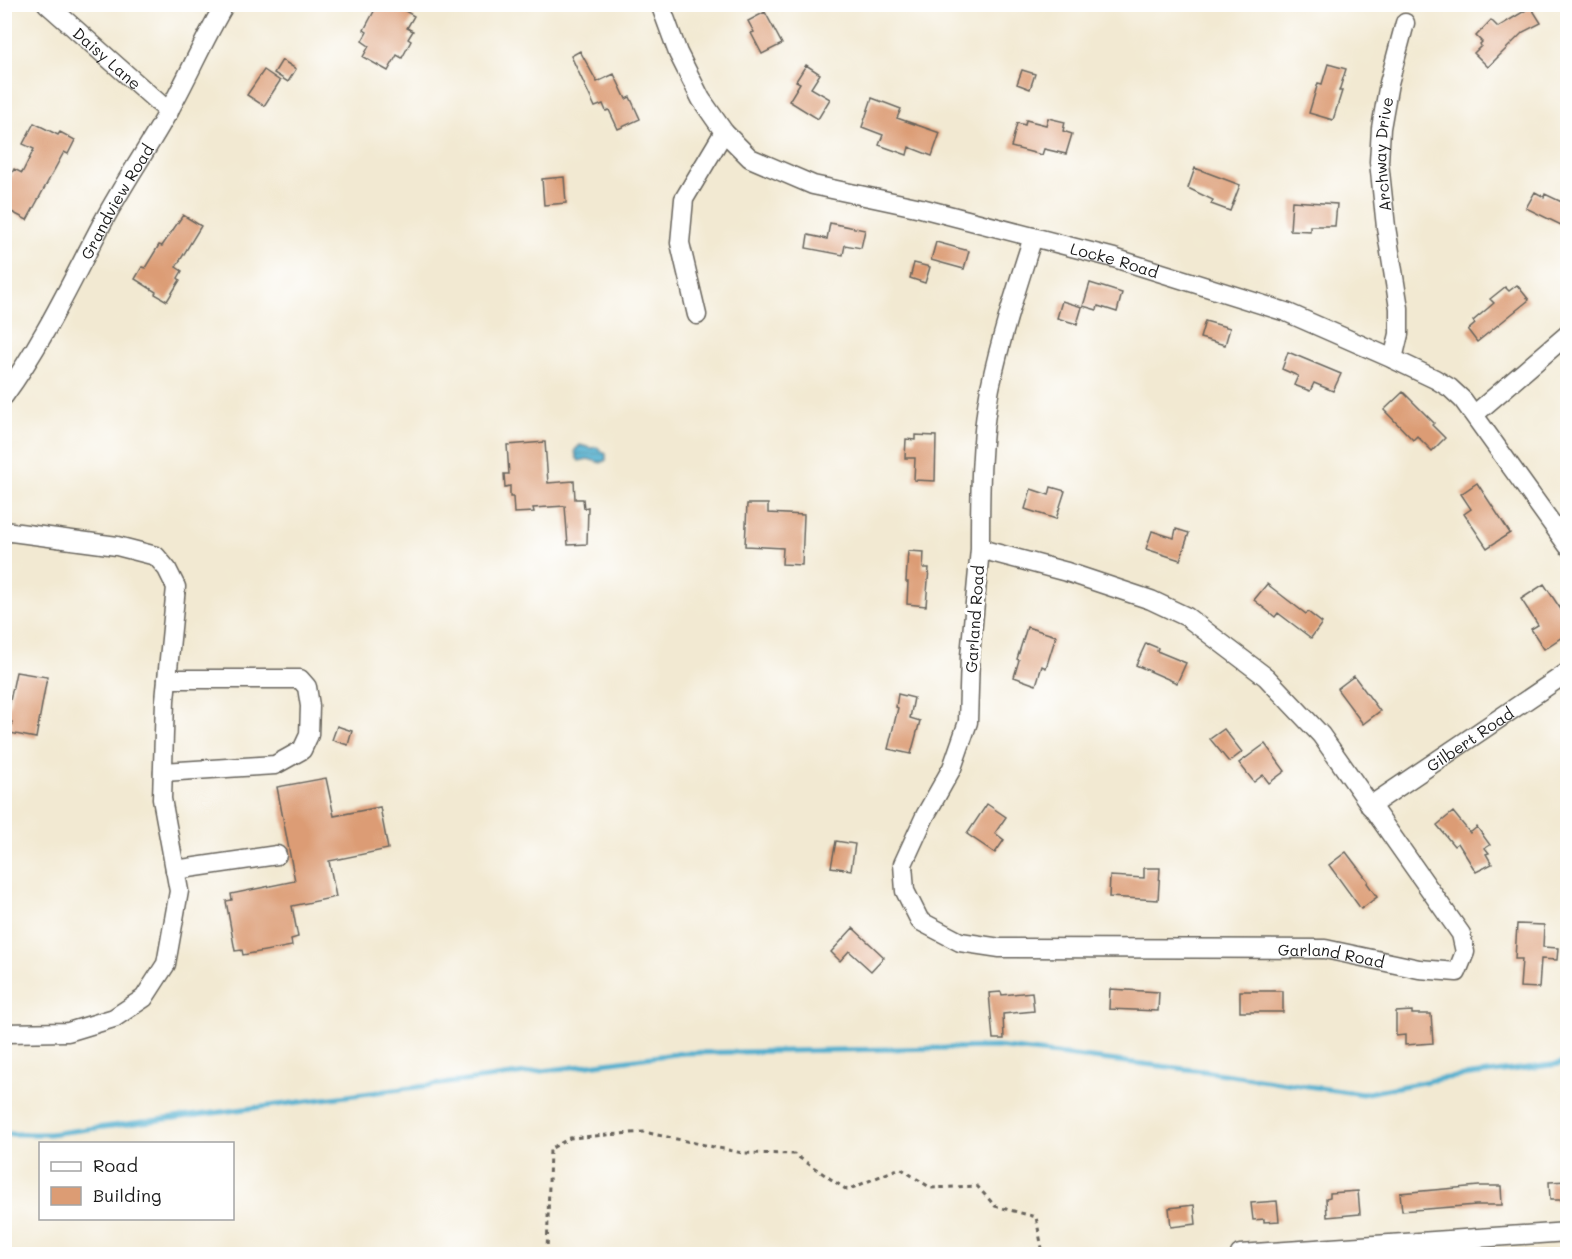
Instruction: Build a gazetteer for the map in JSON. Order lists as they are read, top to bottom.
{
  "streets": {
    "street": [
      "Daisy Lane",
      "Archway Drive",
      "Grandview Road",
      "Locke Road",
      "Garland Road",
      "Gilbert Road"
    ]
  },
  "crossings": [
    ["Daisy Lane", "Grandview Road"],
    ["Archway Drive", "Locke Road"],
    ["Locke Road", "Garland Road"],
    ["Garland Road", "Gilbert Road"]
  ],
  "legend": ["Road", "Building"]
}
